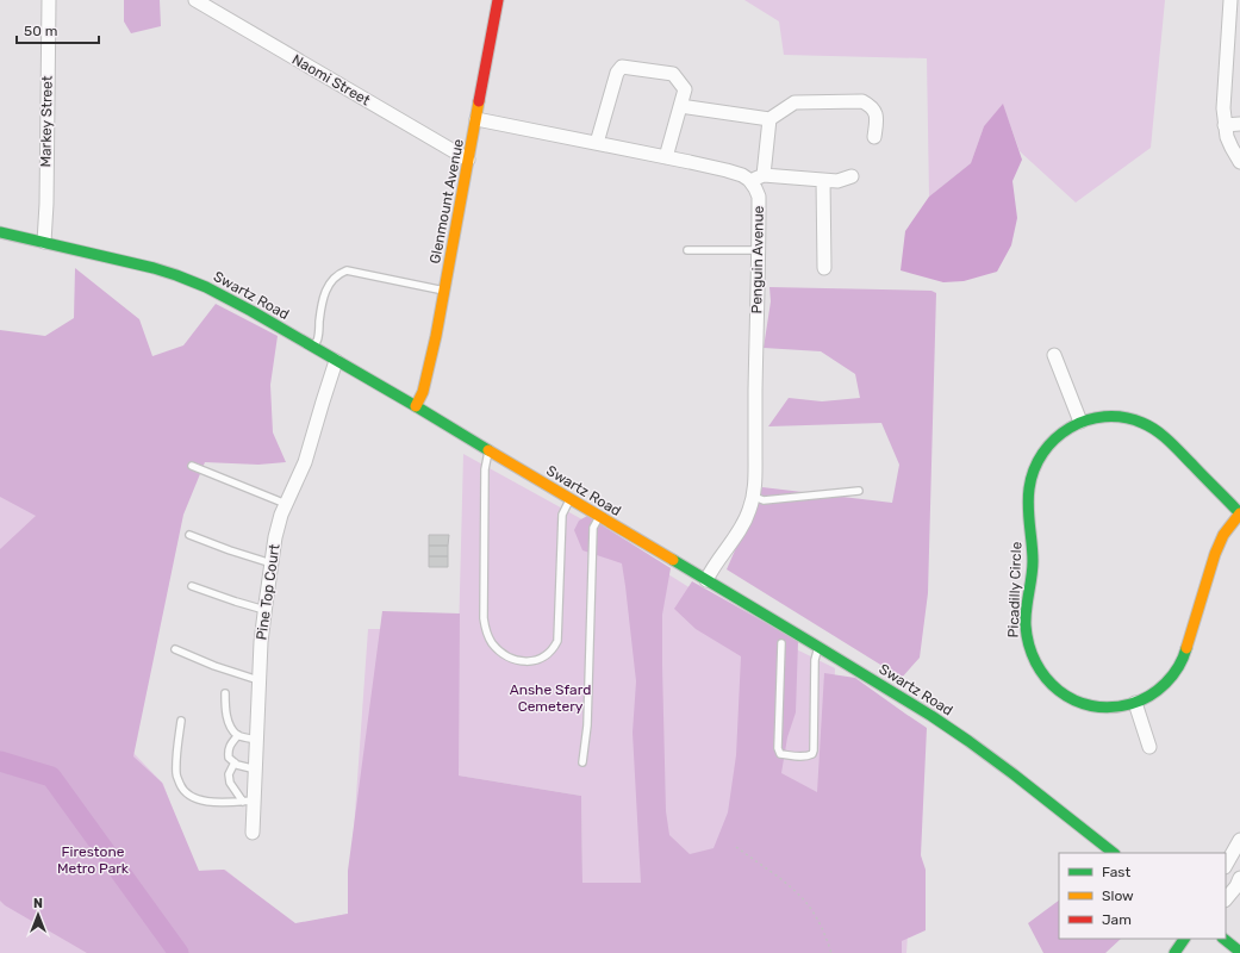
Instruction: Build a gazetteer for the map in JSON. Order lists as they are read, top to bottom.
{
  "streets": {
    "street": [
      "Naomi Street",
      "Markey Street",
      "Glenmount Avenue",
      "Penguin Avenue",
      "Swartz Road",
      "Picadilly Circle",
      "Pine Top Court"
    ]
  },
  "crossings": [
    ["Naomi Street", "Glenmount Avenue"],
    ["Markey Street", "Swartz Road"],
    ["Glenmount Avenue", "Swartz Road"],
    ["Penguin Avenue", "Swartz Road"],
    ["Swartz Road", "Pine Top Court"]
  ],
  "parks": ["Anshe Sfard Cemetery", "Firestone Metro Park"],
  "legend": ["Fast", "Slow", "Jam"],
  "scale_bar": "50 m",
  "north": "top"
}
